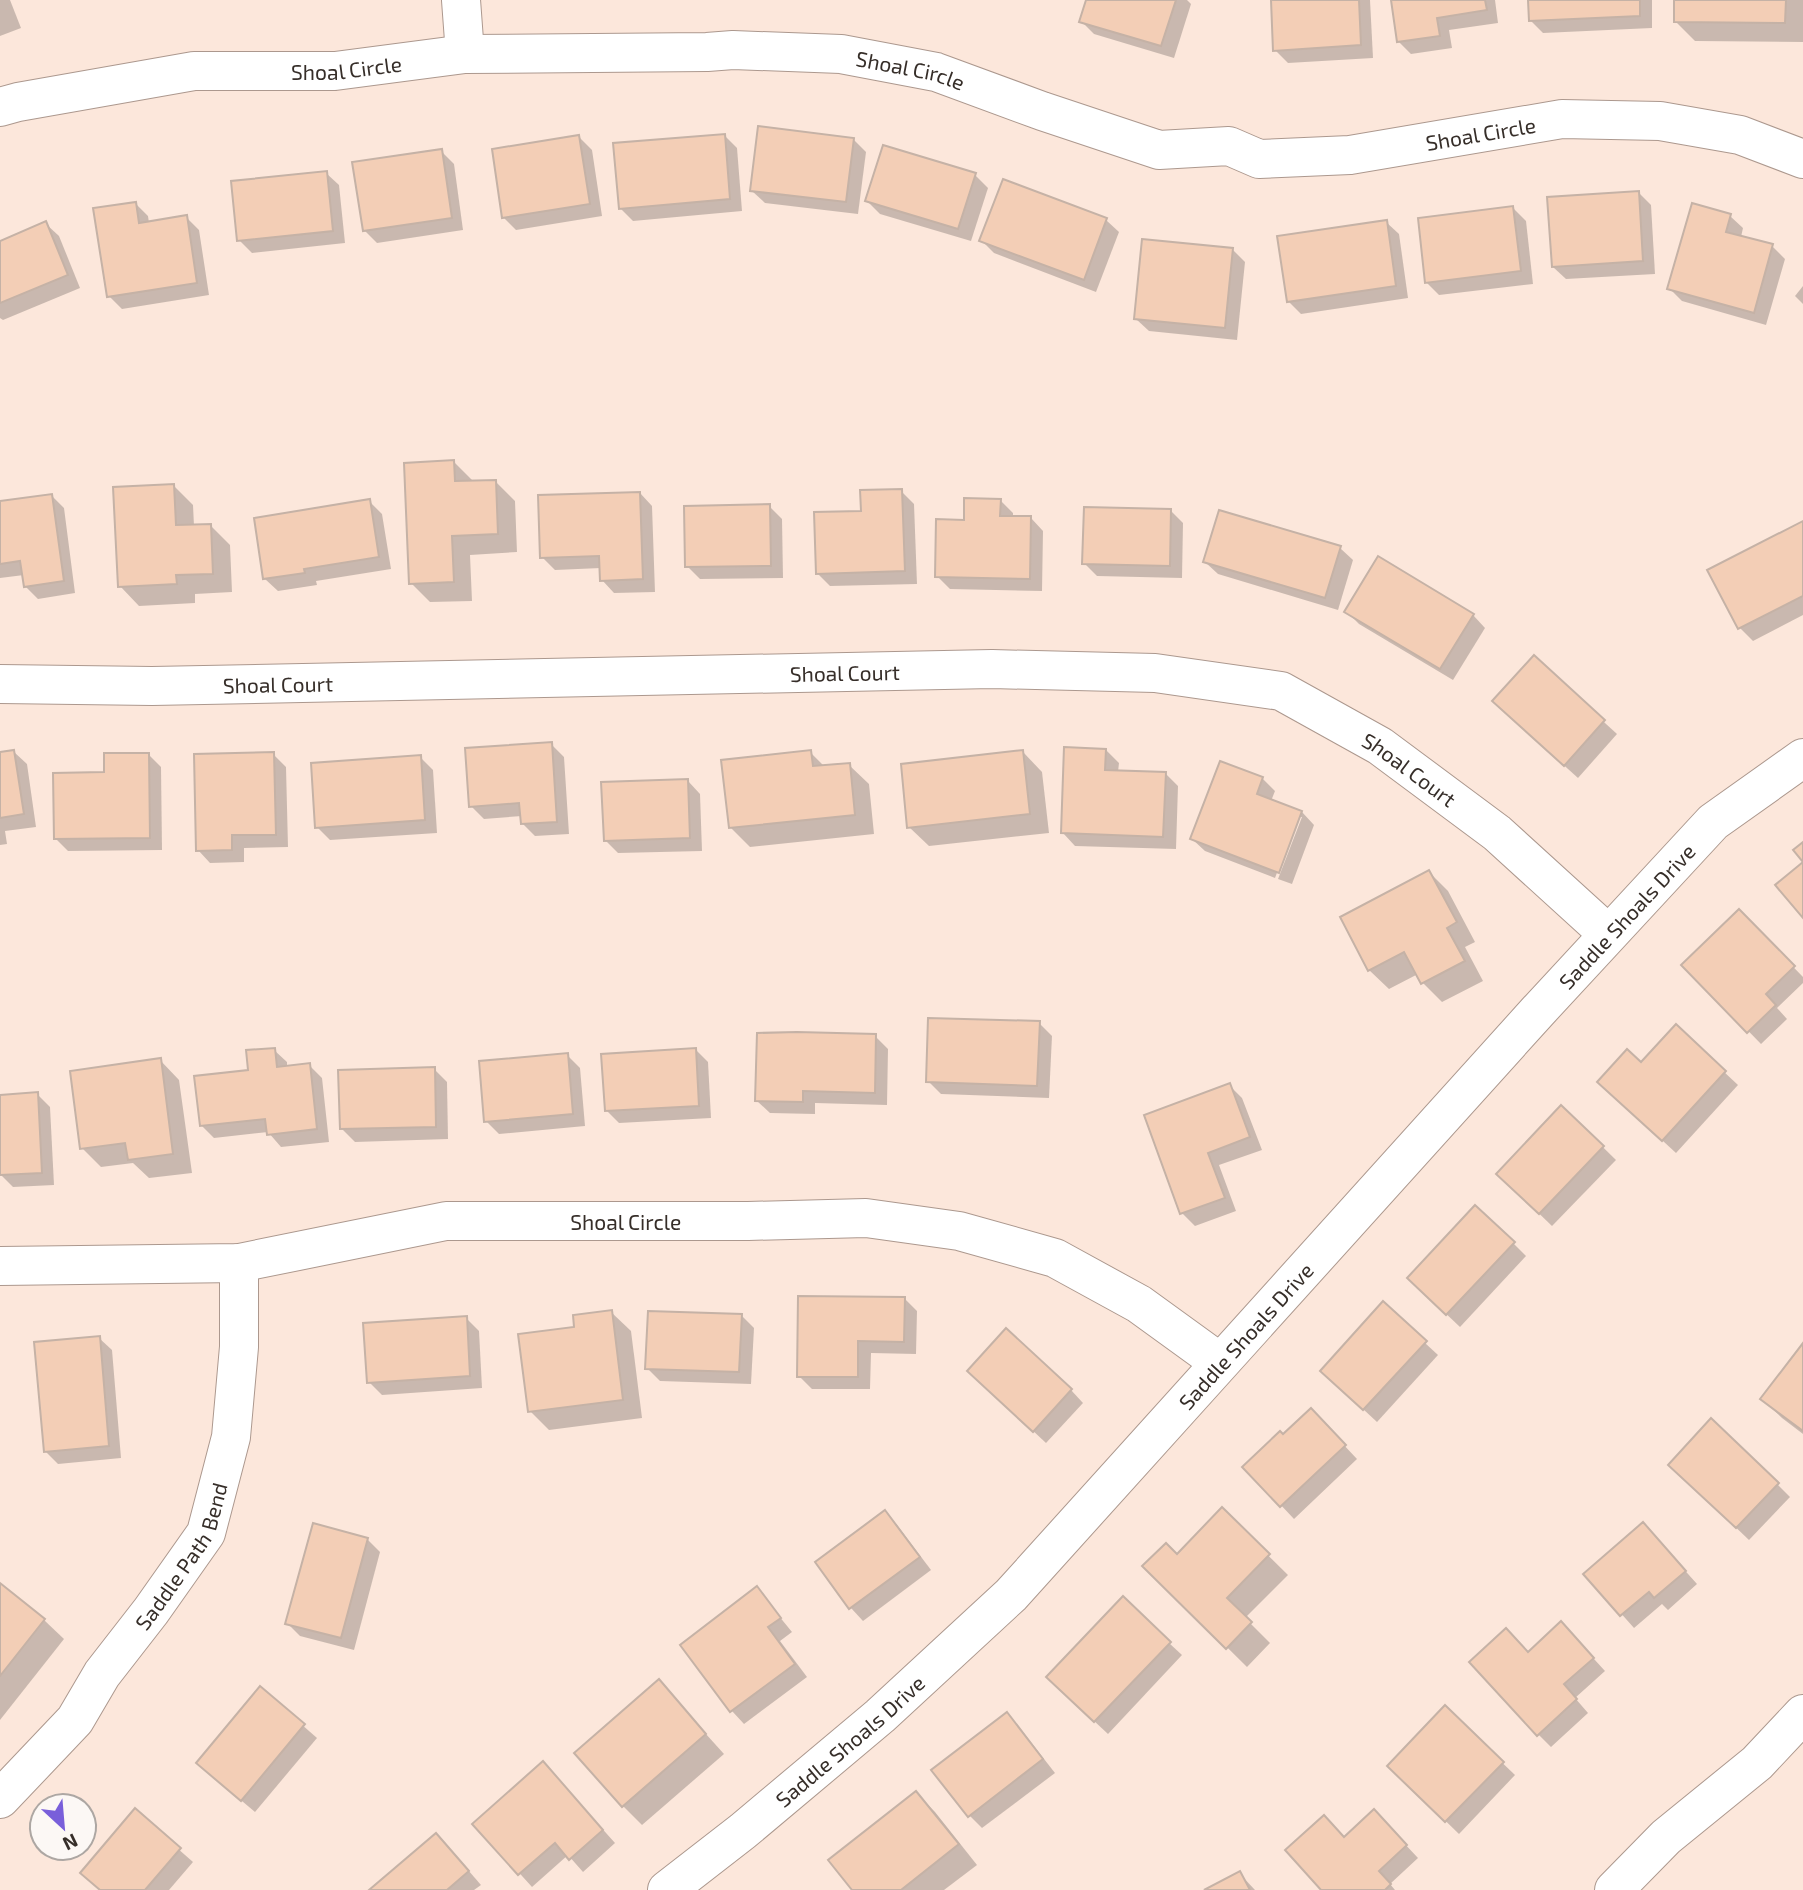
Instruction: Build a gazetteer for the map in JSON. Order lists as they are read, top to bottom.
{
  "streets": {
    "street": [
      "Shoal Circle",
      "Shoal Court",
      "Saddle Shoals Drive",
      "Saddle Path Bend"
    ]
  },
  "crossings": [
    ["Shoal Circle", "Saddle Shoals Drive"],
    ["Shoal Circle", "Saddle Path Bend"],
    ["Shoal Court", "Saddle Shoals Drive"]
  ],
  "north": "bottom right"
}
